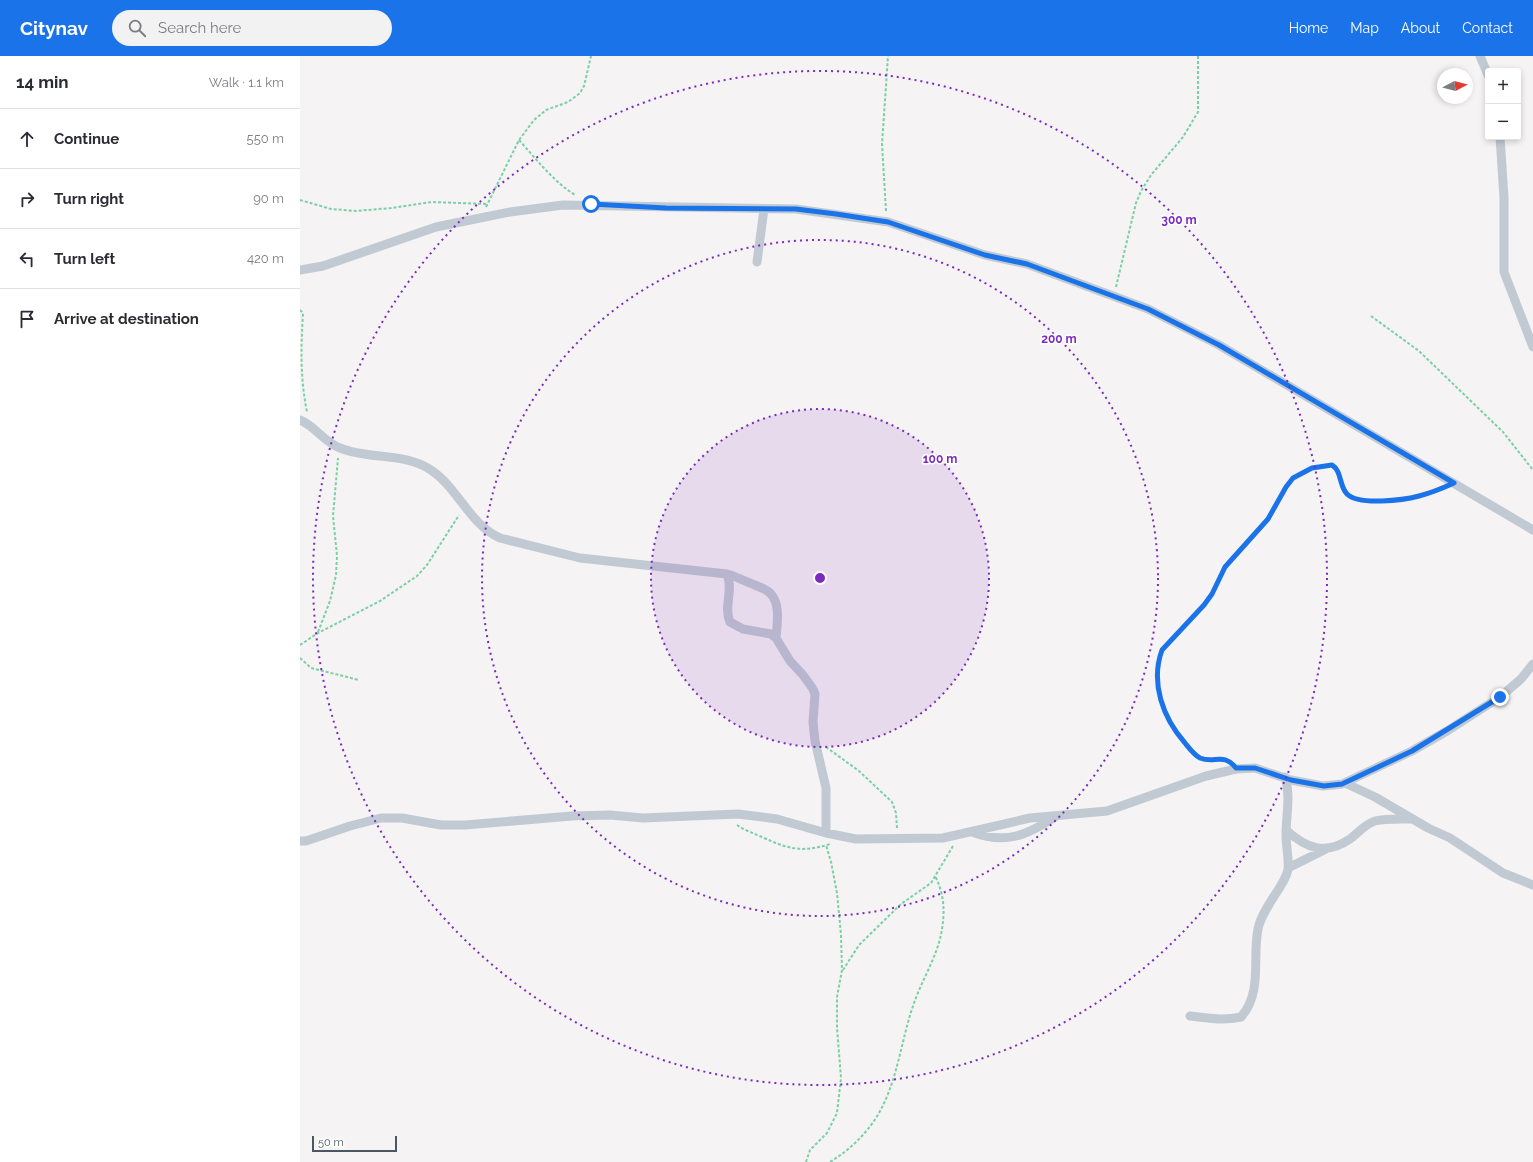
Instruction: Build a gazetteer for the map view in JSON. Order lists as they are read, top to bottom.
{
  "scale_bar": "50 m",
  "north": "right",
  "page": {
    "header": "Citynav",
    "search": "Search here",
    "nav": [
      "Home",
      "Map",
      "About",
      "Contact"
    ],
    "heading": ["14 min", "Walk · 1.1 km"],
    "map_buttons": ["+", "−"],
    "list": [
      ["Continue", "550 m"],
      ["Turn right", "90 m"],
      ["Turn left", "420 m"],
      "Arrive at destination"
    ],
    "scale": "50 m"
  },
  "rings": ["300 m", "200 m", "100 m"]
}
